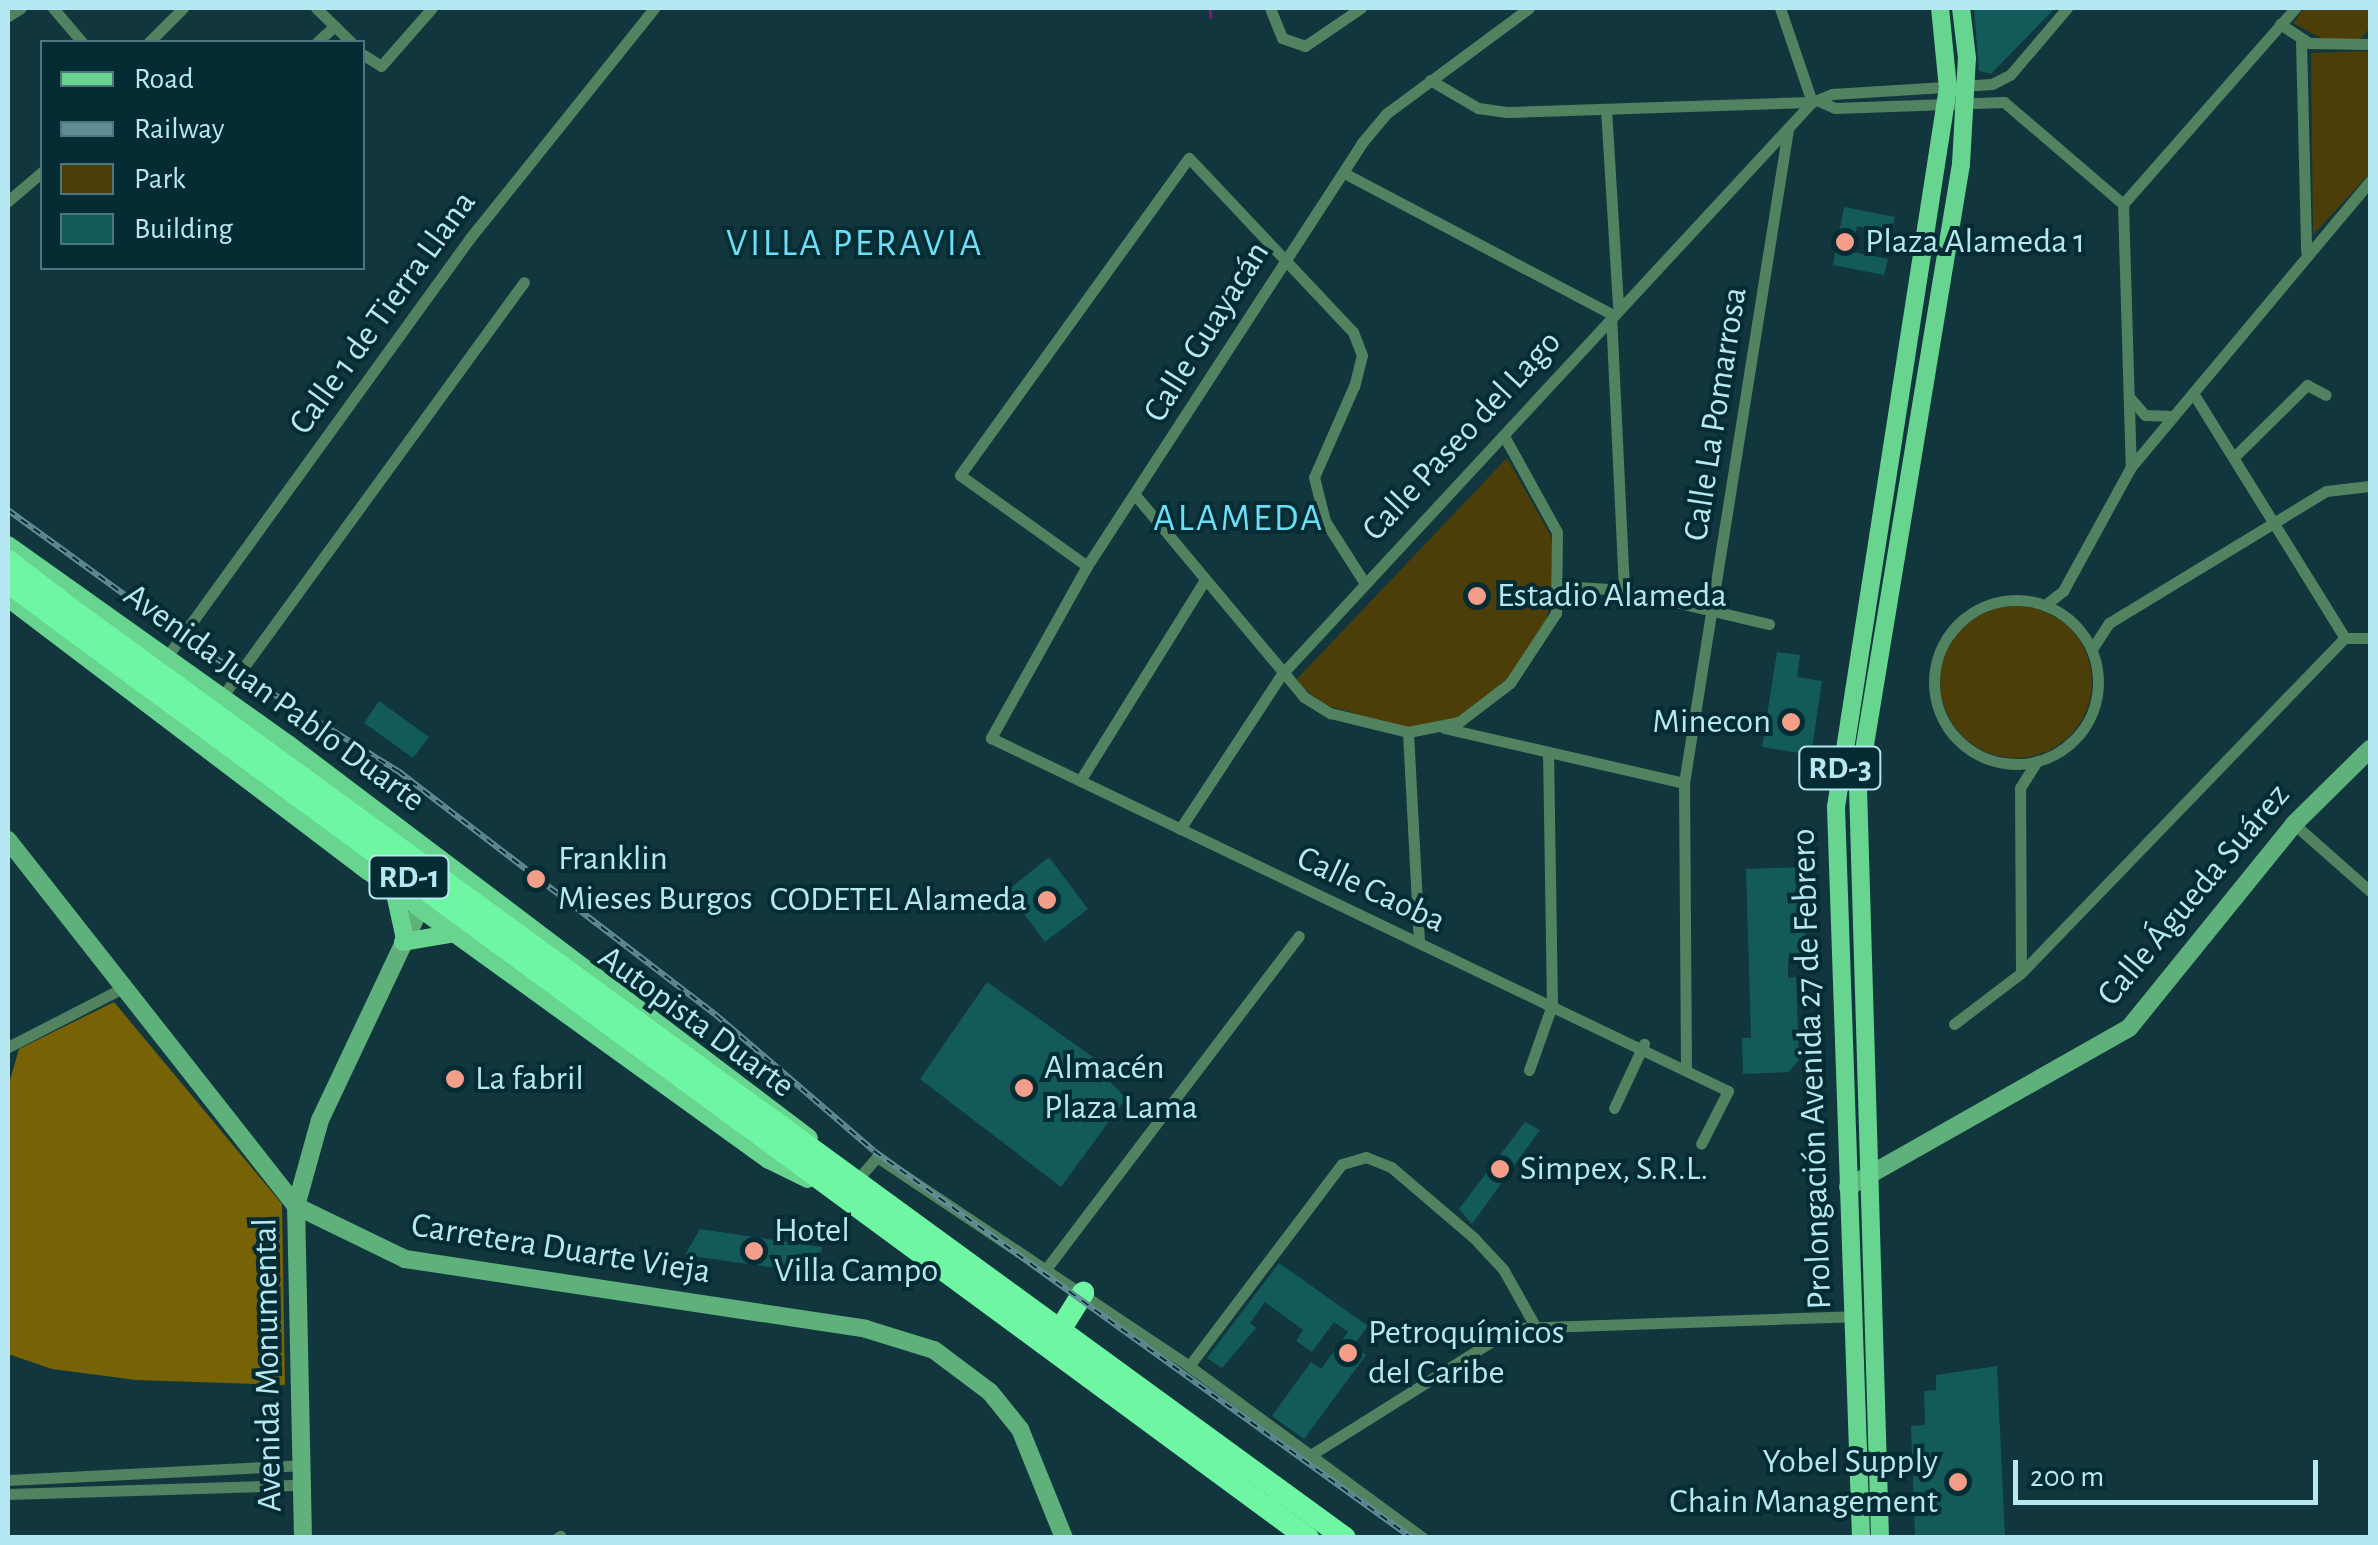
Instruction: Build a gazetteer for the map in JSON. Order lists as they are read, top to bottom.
{
  "streets": {
    "highway": ["RD-1", "Autopista Duarte"],
    "main road": [
      "Avenida Juan Pablo Duarte",
      "RD-3",
      "Calle Águeda Suárez",
      "Prolongación Avenida 27 de Febrero",
      "Carretera Duarte Vieja",
      "Avenida Monumental"
    ],
    "street": [
      "Calle 1 de Tierra Llana",
      "Calle Guayacán",
      "Calle La Pomarrosa",
      "Calle Paseo del Lago",
      "Calle Caoba"
    ]
  },
  "crossings": [
    ["Calle 1 de Tierra Llana", "Avenida Juan Pablo Duarte"],
    ["Calle Guayacán", "Calle Caoba"],
    ["Calle La Pomarrosa", "Calle Paseo del Lago"],
    ["Calle La Pomarrosa", "Calle Caoba"],
    ["Calle Paseo del Lago", "Calle Caoba"],
    ["Avenida Juan Pablo Duarte", "Autopista Duarte"],
    ["Avenida Juan Pablo Duarte", "Avenida Monumental"],
    ["RD-1", "Autopista Duarte"],
    ["Calle Águeda Suárez", "Prolongación Avenida 27 de Febrero"],
    ["Autopista Duarte", "Avenida Monumental"],
    ["Carretera Duarte Vieja", "Avenida Monumental"]
  ],
  "districts": ["VILLA PERAVIA", "ALAMEDA"],
  "places": [
    "Plaza Alameda 1",
    "Estadio Alameda",
    "Minecon",
    "Franklin Mieses Burgos",
    "CODETEL Alameda",
    "La fabril",
    "Almacén Plaza Lama",
    "Simpex, S.R.L.",
    "Hotel Villa Campo",
    "Petroquímicos del Caribe",
    "Yobel Supply Chain Management"
  ],
  "legend": [
    "Road",
    "Railway",
    "Park",
    "Building"
  ],
  "scale_bar": "200 m"
}
